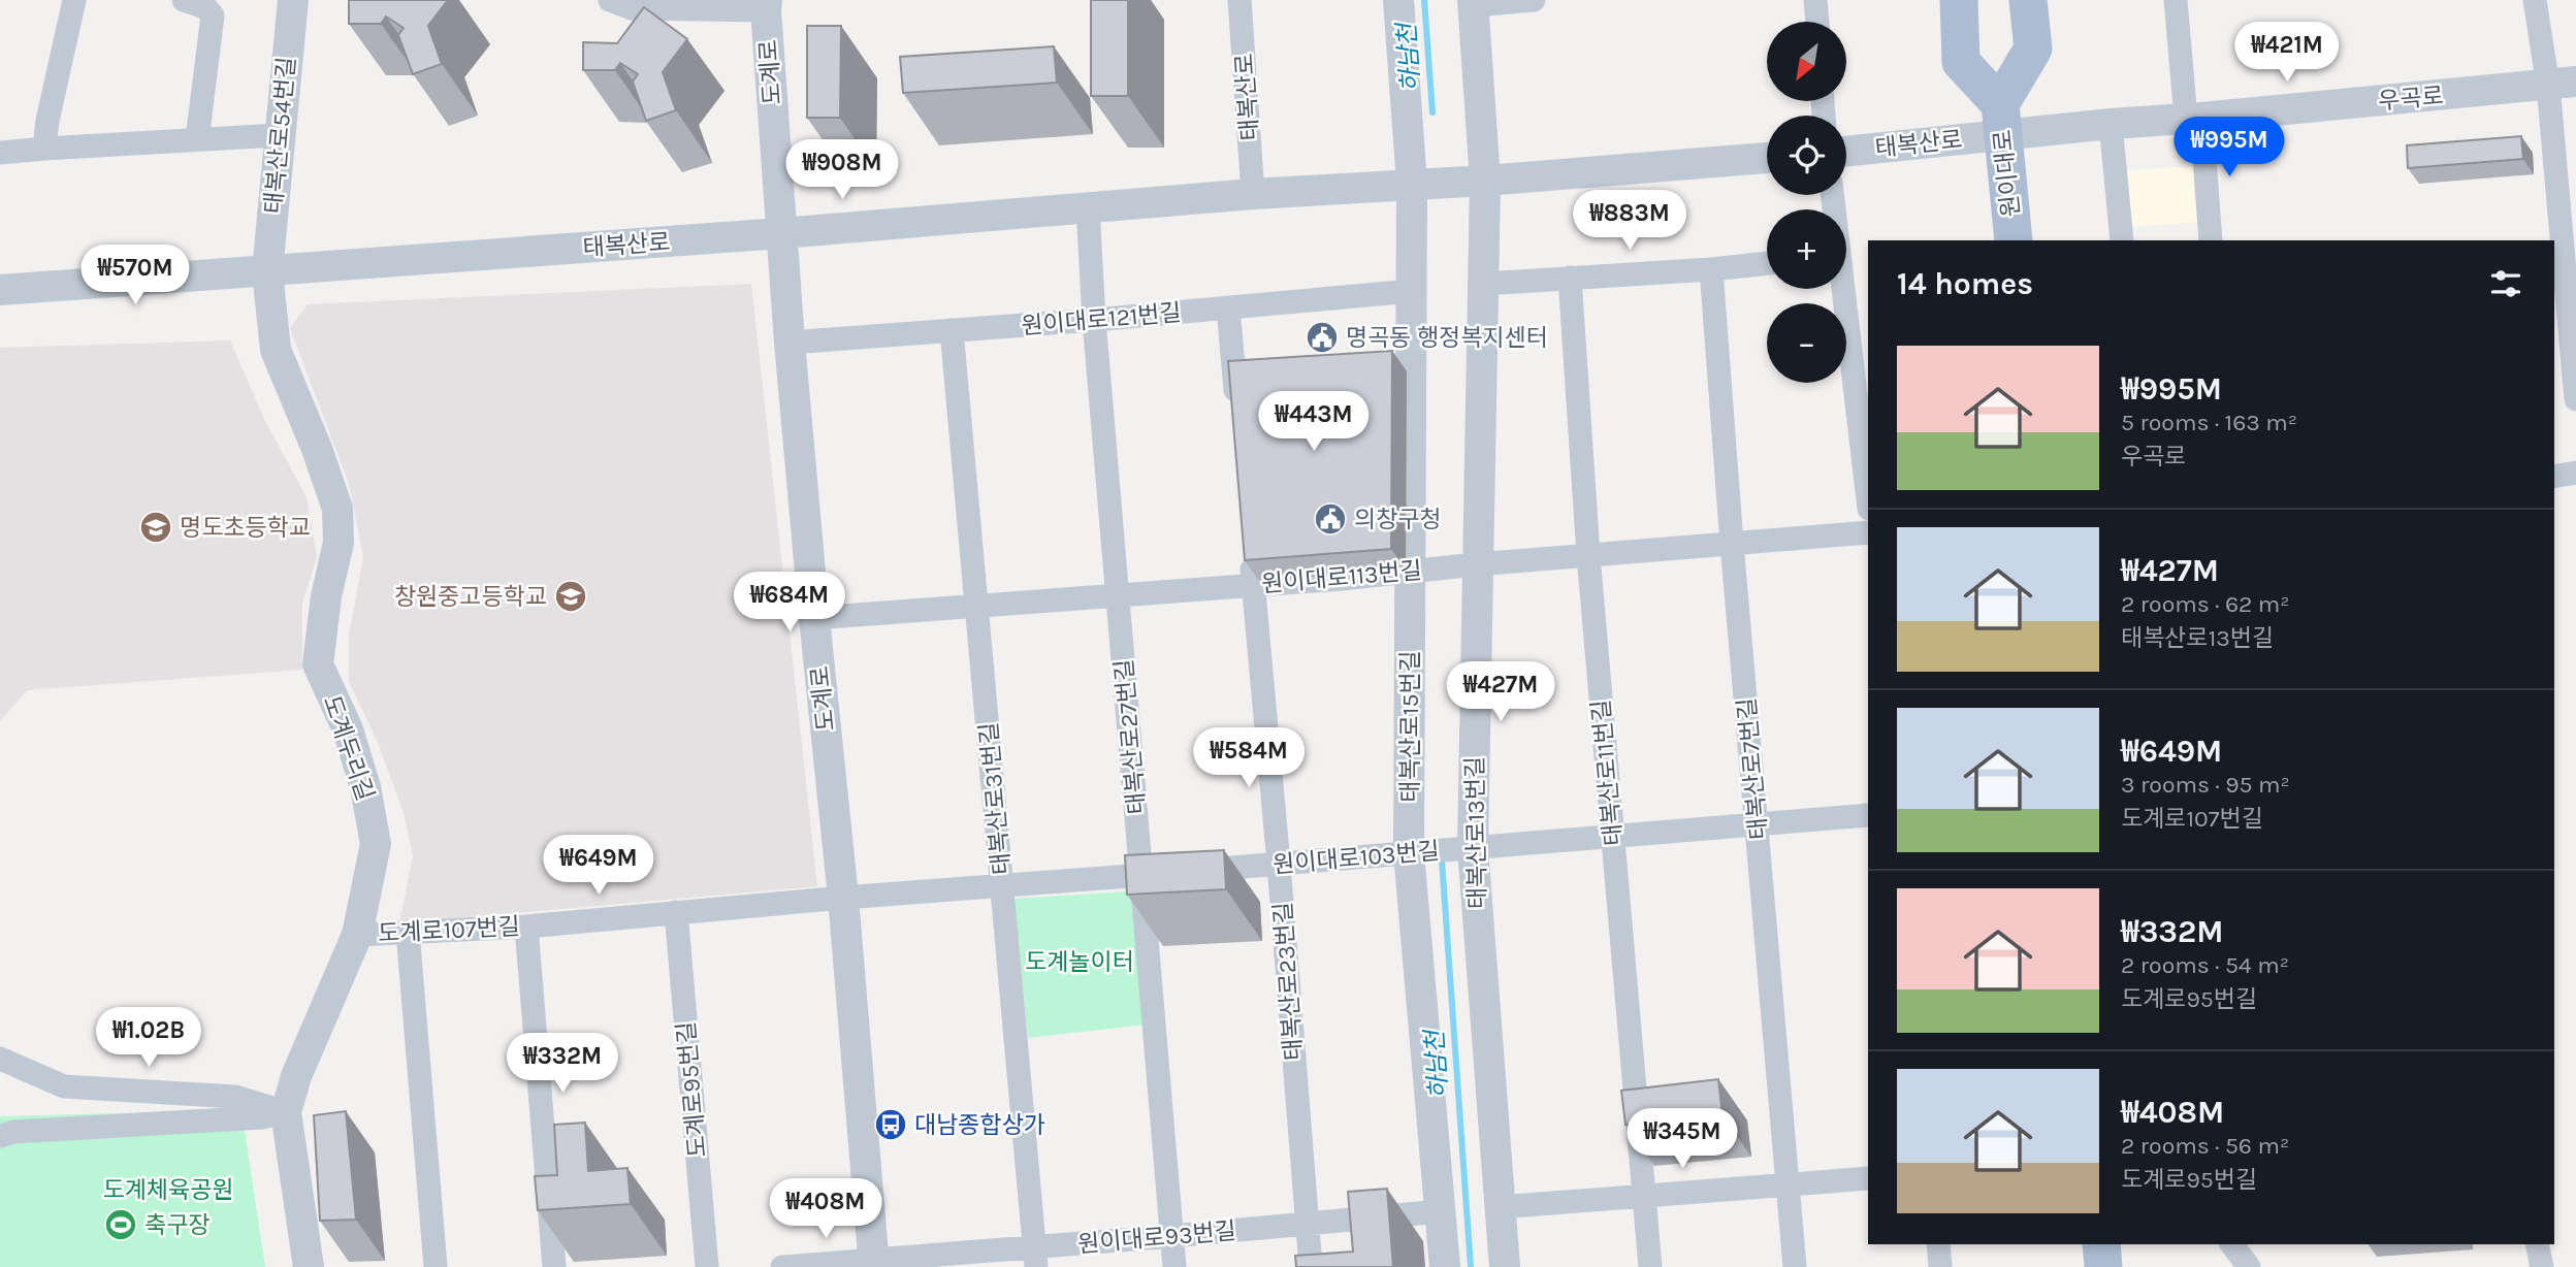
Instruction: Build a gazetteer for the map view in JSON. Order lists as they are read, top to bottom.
{
  "streets": {
    "main road": ["원이대로"],
    "street": [
      "도계로",
      "태복산로",
      "우곡로",
      "태복산로54번길",
      "원이대로121번길",
      "원이대로113번길",
      "태복산로15번길",
      "태복산로27번길",
      "도계두리길",
      "태복산로7번길",
      "태복산로11번길",
      "태복산로31번길",
      "태복산로13번길",
      "원이대로103번길",
      "도계로107번길",
      "태복산로23번길",
      "도계로95번길",
      "원이대로93번길"
    ]
  },
  "crossings": [
    ["도계로", "태복산로"],
    ["도계로", "원이대로121번길"],
    ["도계로", "원이대로113번길"],
    ["도계로", "원이대로103번길"],
    ["도계로", "도계로107번길"],
    ["도계로", "원이대로93번길"],
    ["태복산로", "우곡로"],
    ["태복산로", "태복산로54번길"],
    ["태복산로", "원이대로"],
    ["태복산로", "태복산로15번길"],
    ["태복산로", "태복산로27번길"],
    ["태복산로", "도계두리길"],
    ["태복산로", "태복산로13번길"],
    ["우곡로", "원이대로"],
    ["태복산로54번길", "도계두리길"],
    ["원이대로121번길", "태복산로15번길"],
    ["원이대로121번길", "태복산로27번길"],
    ["원이대로121번길", "태복산로31번길"],
    ["원이대로113번길", "태복산로15번길"],
    ["원이대로113번길", "태복산로27번길"],
    ["원이대로113번길", "태복산로7번길"],
    ["원이대로113번길", "태복산로11번길"],
    ["원이대로113번길", "태복산로31번길"],
    ["원이대로113번길", "태복산로13번길"],
    ["원이대로113번길", "태복산로23번길"],
    ["태복산로15번길", "원이대로103번길"],
    ["태복산로15번길", "원이대로93번길"],
    ["태복산로27번길", "원이대로103번길"],
    ["태복산로27번길", "원이대로93번길"],
    ["도계두리길", "도계로107번길"],
    ["태복산로7번길", "원이대로103번길"],
    ["태복산로11번길", "원이대로103번길"],
    ["태복산로31번길", "원이대로103번길"],
    ["태복산로31번길", "원이대로93번길"],
    ["태복산로13번길", "원이대로103번길"],
    ["원이대로103번길", "도계로107번길"],
    ["원이대로103번길", "태복산로23번길"],
    ["도계로107번길", "도계로95번길"],
    ["태복산로23번길", "원이대로93번길"]
  ],
  "water": ["하남천"],
  "parks": ["도계놀이터", "도계체육공원"],
  "places": {
    "public building": ["명곡동 행정복지센터", "의창구청"],
    "school or university": ["명도초등학교", "창원중고등학교"],
    "bus stop": ["대남종합상가"],
    "sports": ["축구장"]
  },
  "north": "bottom left",
  "page": {
    "map_buttons": ["+", "−"],
    "price": [
      "₩421M",
      "₩995M",
      "₩908M",
      "₩883M",
      "₩570M",
      "₩443M",
      "₩684M",
      "₩427M",
      "₩584M",
      "₩649M",
      "₩1.02B",
      "₩332M",
      "₩345M",
      "₩408M"
    ],
    "heading": "14 homes",
    "list": [
      {
        "name": "₩995M",
        "note": "5 rooms · 163 m² · 우곡로"
      },
      {
        "name": "₩427M",
        "note": "2 rooms · 62 m² · 태복산로13번길"
      },
      {
        "name": "₩649M",
        "note": "3 rooms · 95 m² · 도계로107번길"
      },
      {
        "name": "₩332M",
        "note": "2 rooms · 54 m² · 도계로95번길"
      },
      {
        "name": "₩408M",
        "note": "2 rooms · 56 m² · 도계로95번길"
      }
    ]
  }
}
